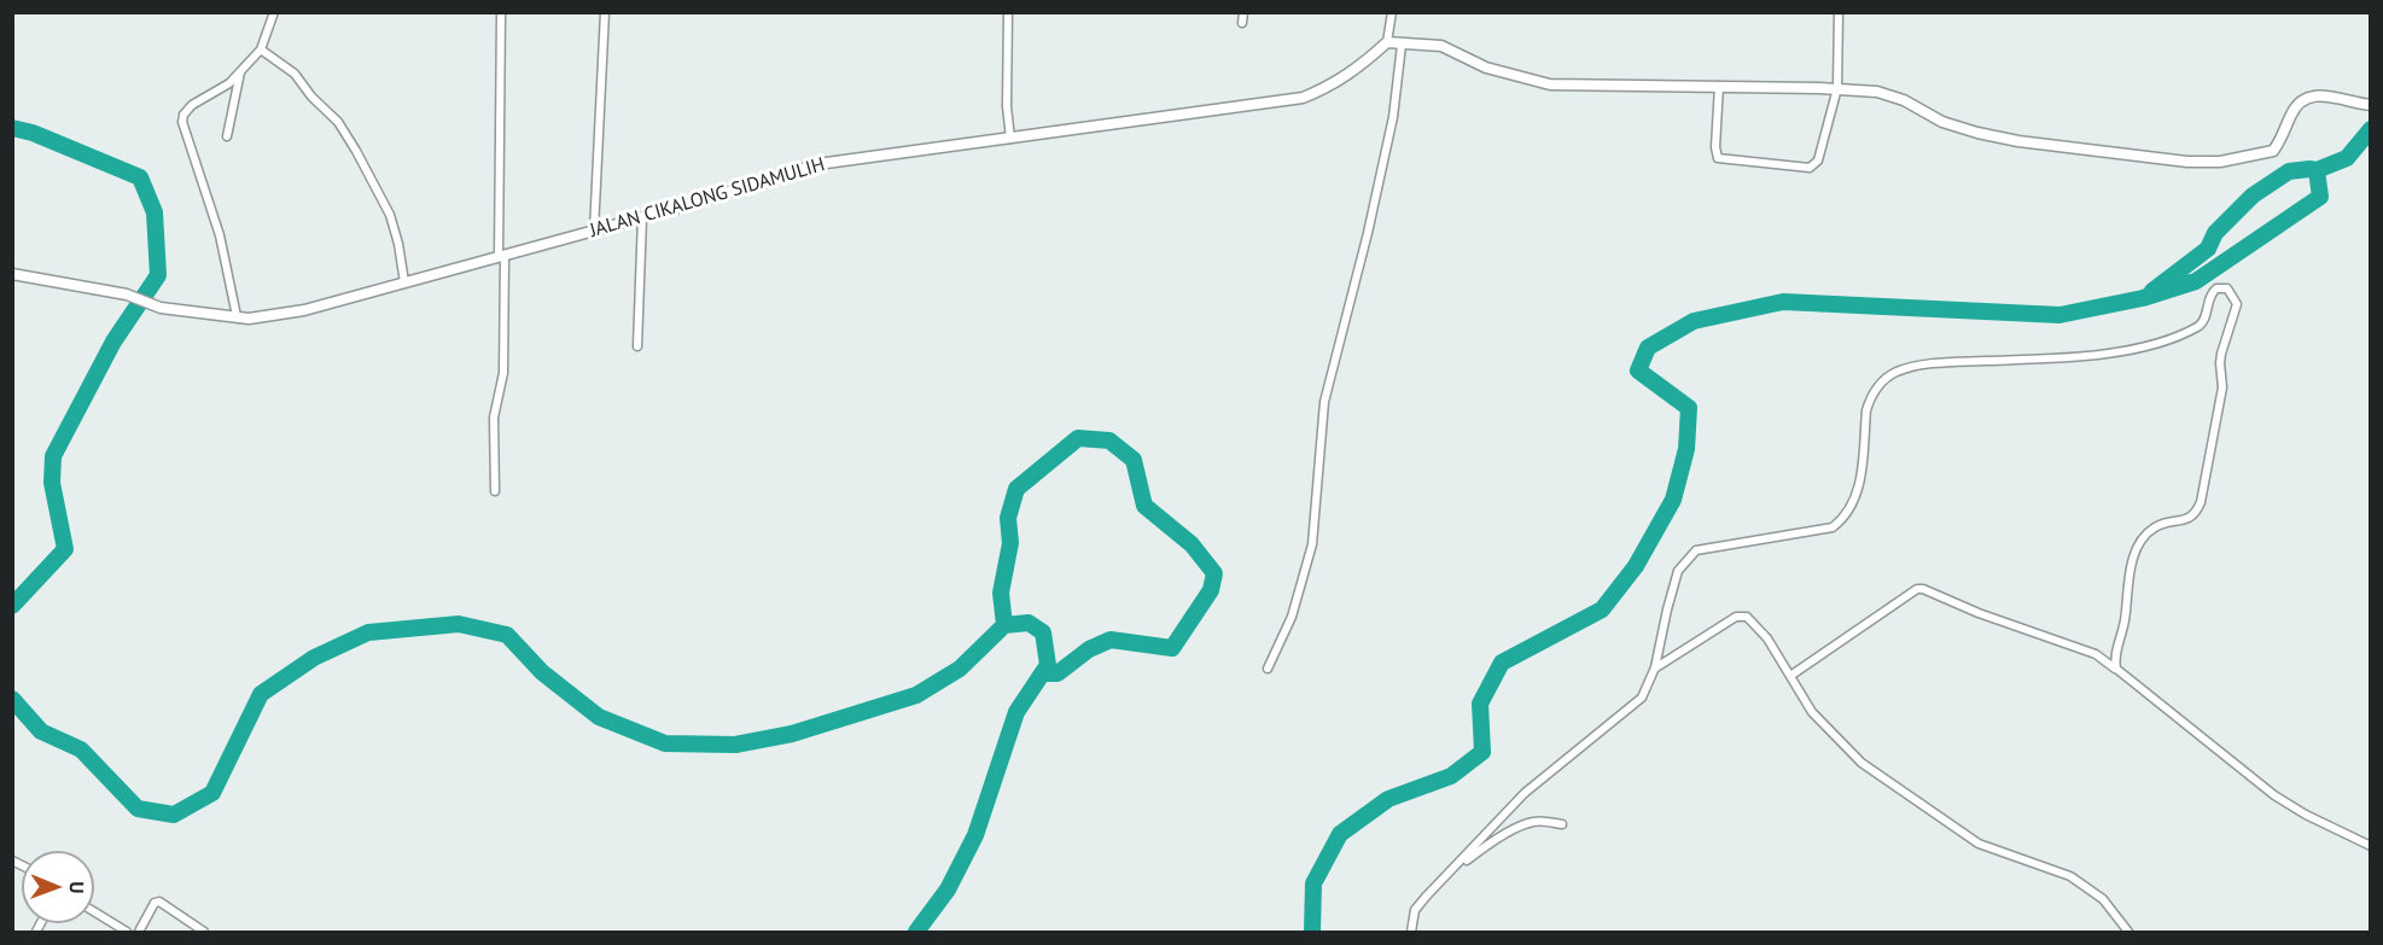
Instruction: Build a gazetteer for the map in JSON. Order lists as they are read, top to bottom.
{
  "streets": {
    "street": ["JALAN CIKALONG SIDAMULIH"]
  },
  "north": "right"
}
